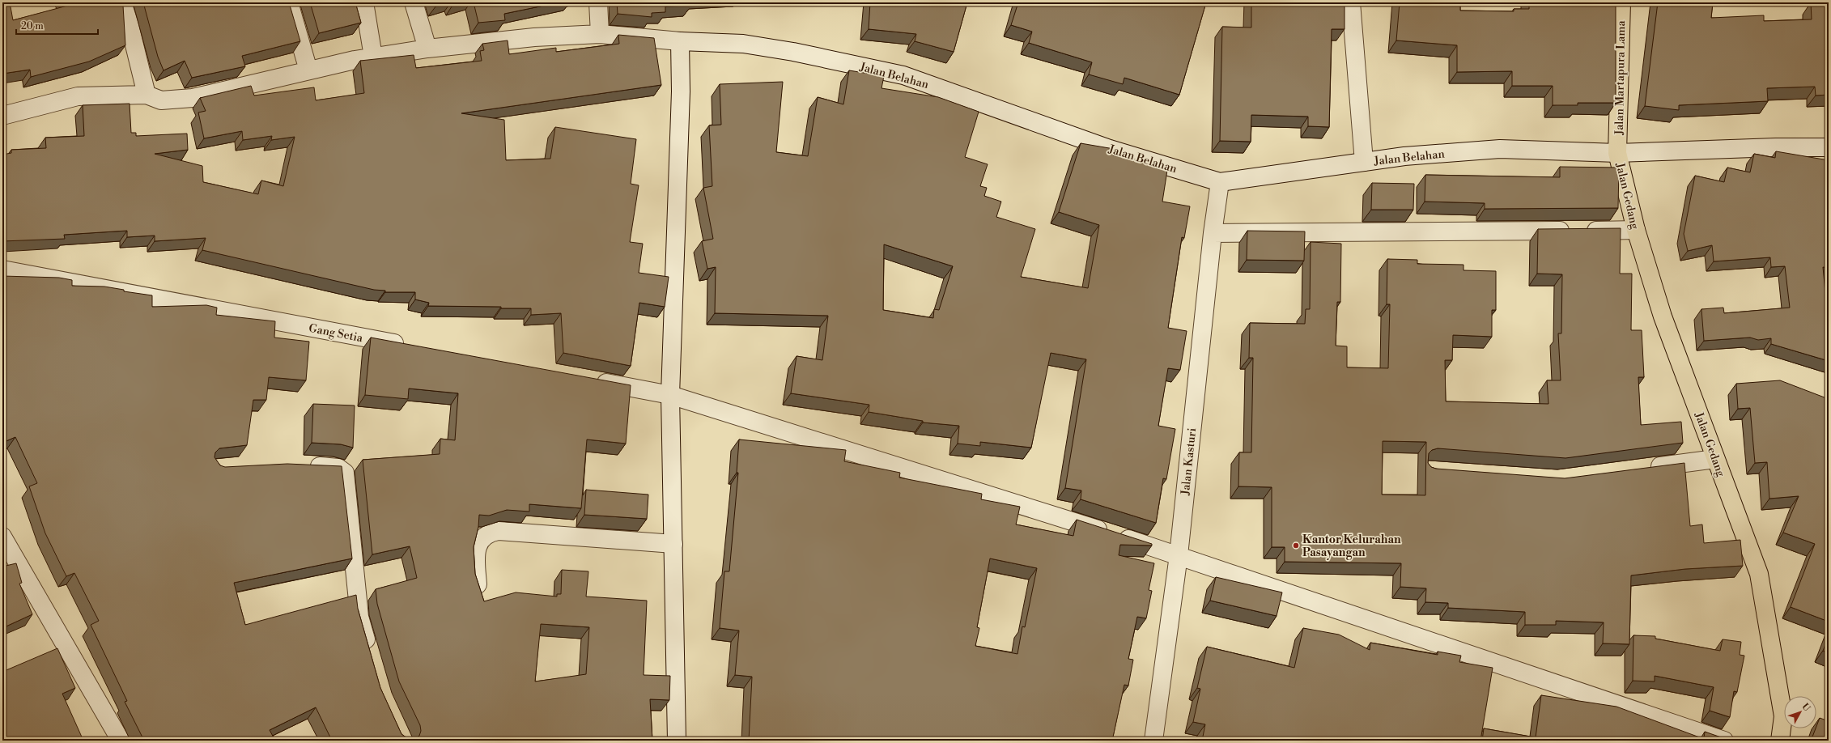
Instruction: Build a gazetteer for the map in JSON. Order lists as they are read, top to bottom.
{
  "streets": {
    "main road": ["Jalan Martapura Lama", "Jalan Gedang"],
    "street": ["Jalan Belahan", "Gang Setia", "Jalan Kasturi"]
  },
  "crossings": [
    ["Jalan Belahan", "Jalan Martapura Lama"],
    ["Jalan Belahan", "Jalan Gedang"],
    ["Jalan Belahan", "Jalan Kasturi"],
    ["Jalan Martapura Lama", "Jalan Gedang"]
  ],
  "places": ["Kantor Kelurahan Pasayangan"],
  "scale_bar": "20 m",
  "north": "top right"
}
